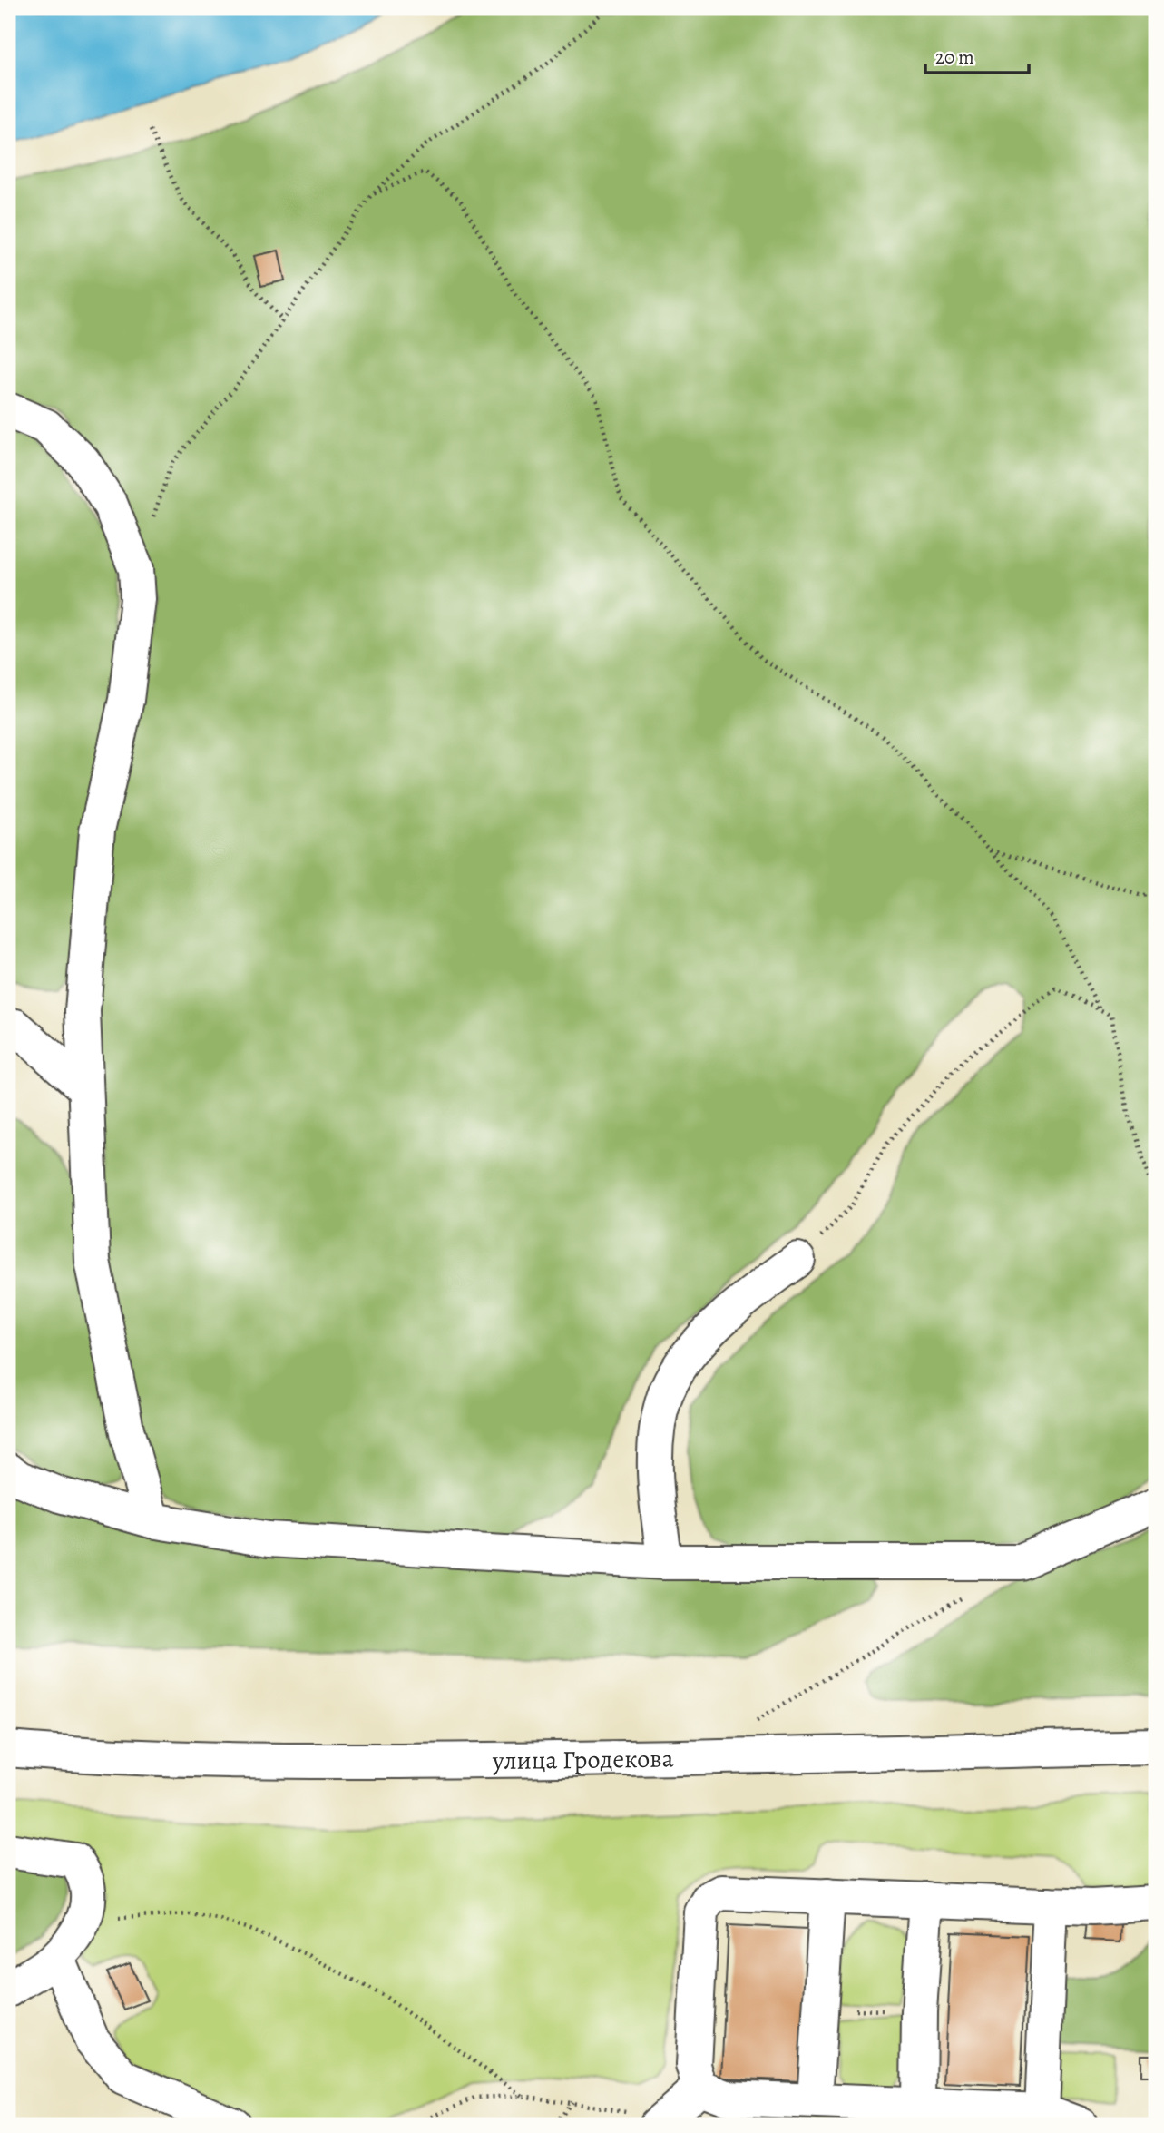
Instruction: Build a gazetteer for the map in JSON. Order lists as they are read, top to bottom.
{
  "streets": {
    "main road": ["улица Гродекова"]
  },
  "scale_bar": "20 m"
}
